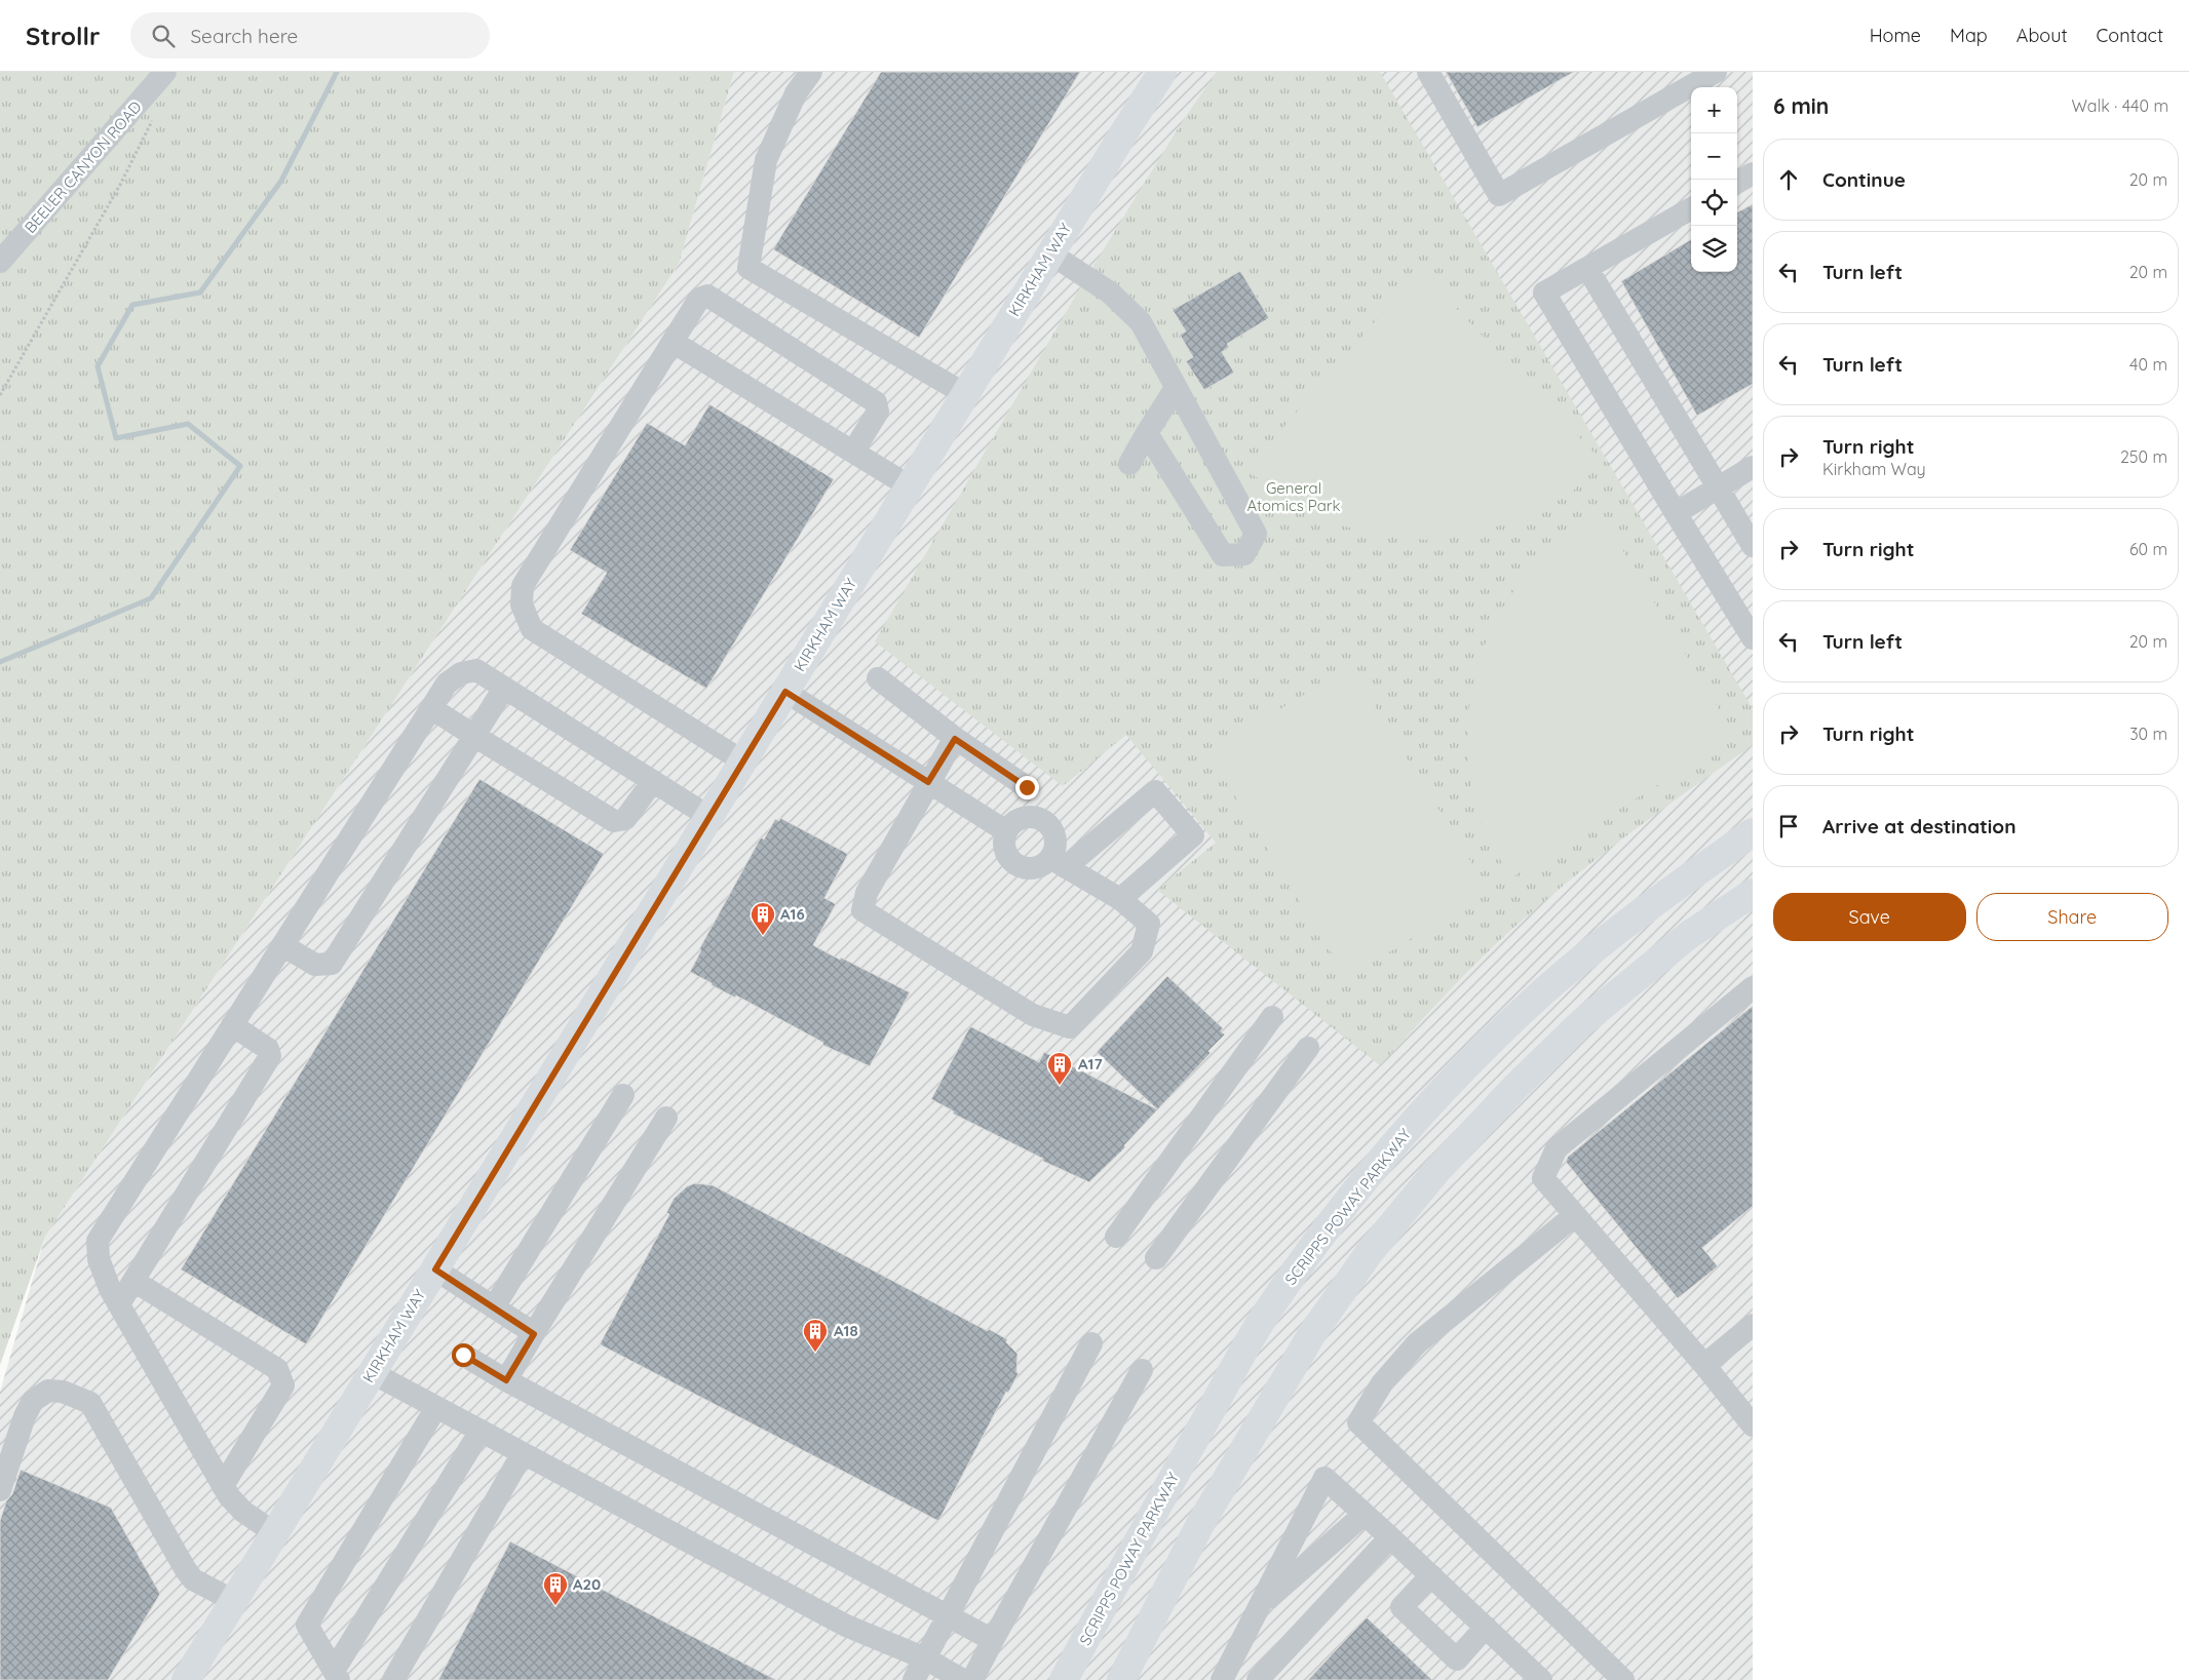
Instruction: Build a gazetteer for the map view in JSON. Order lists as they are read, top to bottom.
{
  "streets": {
    "main road": ["KIRKHAM WAY", "SCRIPPS POWAY PARKWAY"],
    "lane": ["BEELER CANYON ROAD"]
  },
  "parks": ["General Atomics Park"],
  "places": {
    "building": [
      "A16",
      "A17",
      "A18",
      "A20"
    ]
  },
  "page": {
    "header": "Strollr",
    "search": "Search here",
    "nav": [
      "Home",
      "Map",
      "About",
      "Contact"
    ],
    "heading": ["6 min", "Walk · 440 m"],
    "map_buttons": ["+", "−"],
    "list": [
      ["Continue", "20 m"],
      ["Turn left", "20 m"],
      ["Turn left", "40 m"],
      ["Turn right", "Kirkham Way", "250 m"],
      ["Turn right", "60 m"],
      ["Turn left", "20 m"],
      ["Turn right", "30 m"],
      "Arrive at destination"
    ],
    "buttons": ["Save", "Share"]
  }
}
